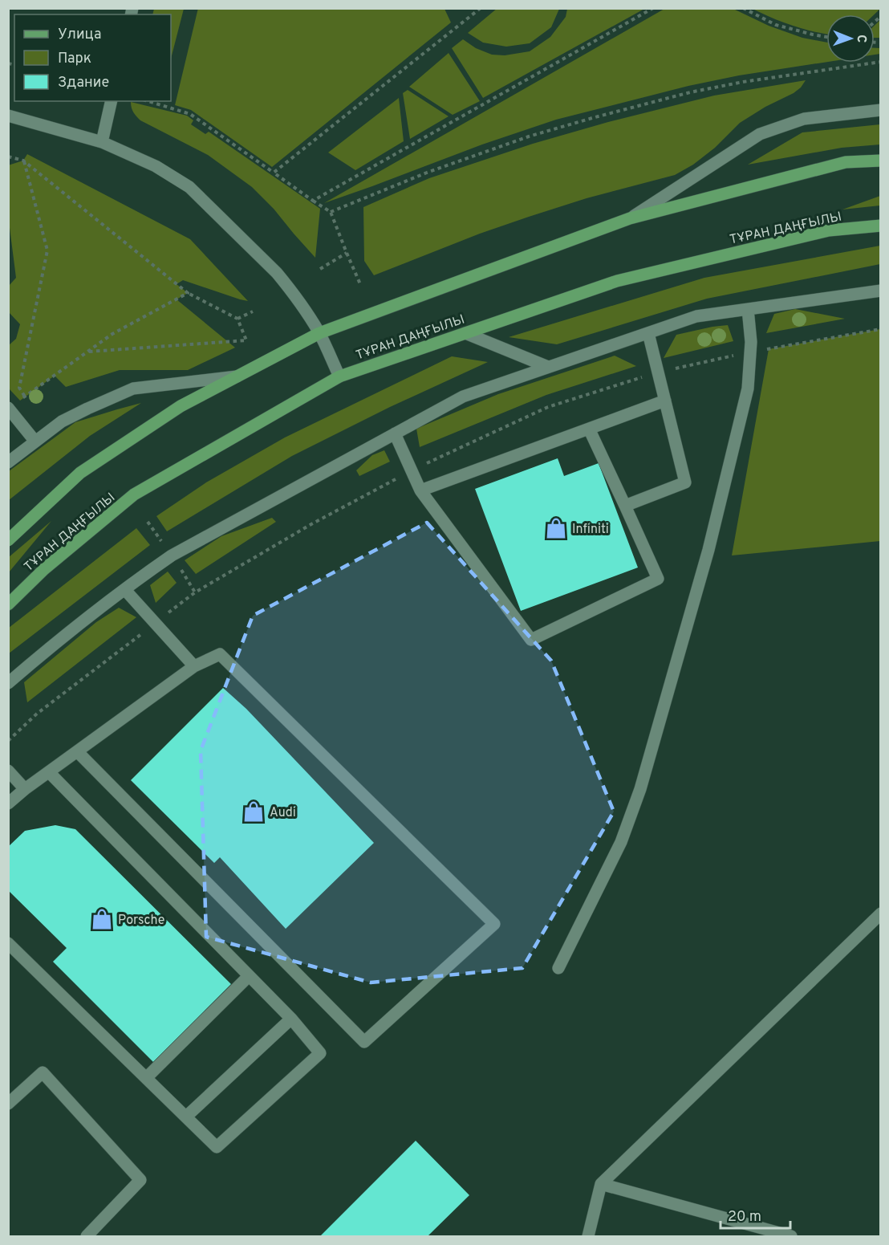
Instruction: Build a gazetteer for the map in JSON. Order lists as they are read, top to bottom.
{
  "streets": {
    "main road": ["ТҰРАН ДАҢҒЫЛЫ"]
  },
  "places": {
    "shop": ["Infiniti", "Audi", "Porsche"]
  },
  "legend": ["Улица", "Парк", "Здание"],
  "scale_bar": "20 m",
  "north": "right"
}
